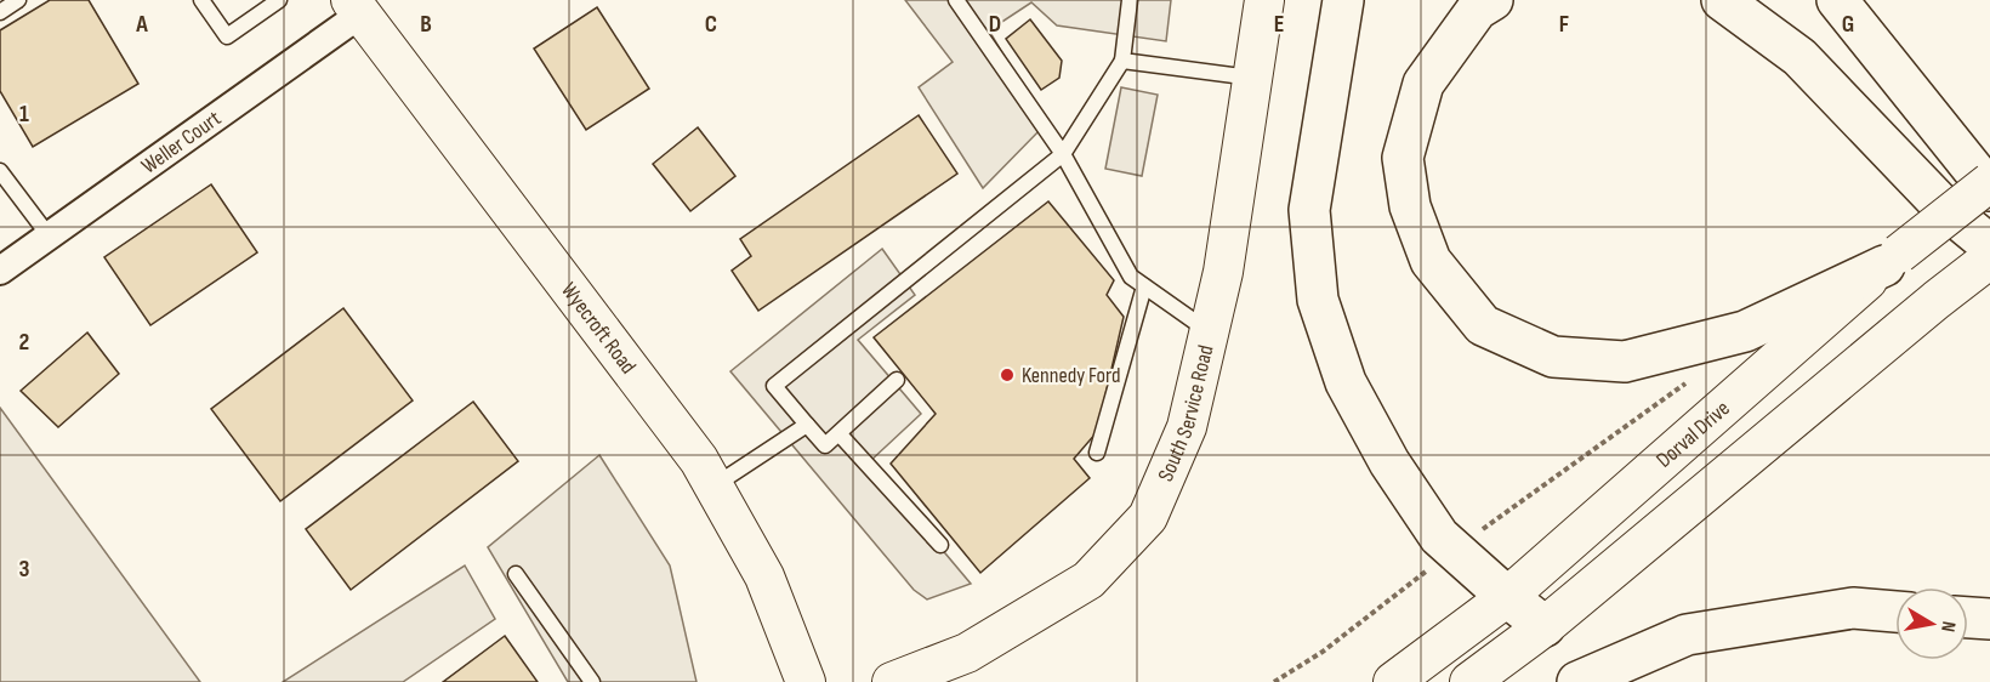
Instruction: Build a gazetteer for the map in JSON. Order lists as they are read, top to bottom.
{
  "streets": {
    "street": [
      "Weller Court",
      "Wyecroft Road",
      "South Service Road",
      "Dorval Drive"
    ]
  },
  "crossings": [
    ["Weller Court", "Wyecroft Road"]
  ],
  "places": ["Kennedy Ford"],
  "north": "right",
  "grid": {
    "columns": [
      "A",
      "B",
      "C",
      "D",
      "E",
      "F",
      "G"
    ],
    "rows": ["1", "2", "3"]
  }
}
